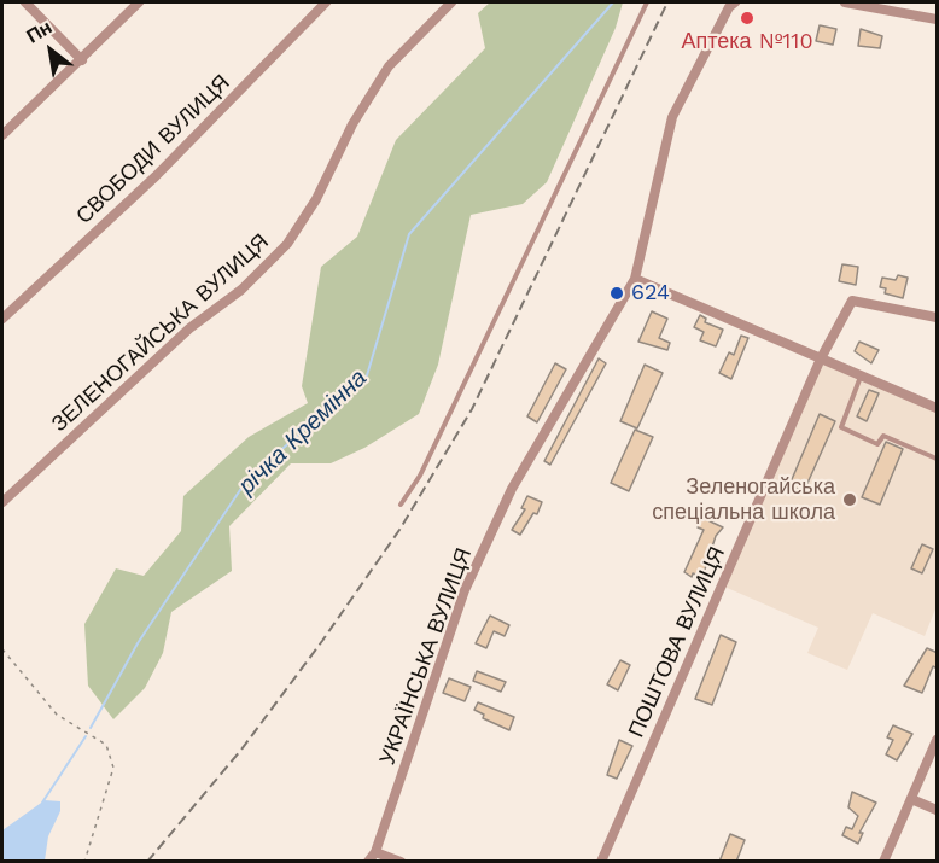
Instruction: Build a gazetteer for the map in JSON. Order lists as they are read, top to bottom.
{
  "streets": {
    "street": [
      "СВОБОДИ ВУЛИЦЯ",
      "ЗЕЛЕНОГАЙСЬКА ВУЛИЦЯ",
      "ПОШТОВА ВУЛИЦЯ",
      "УКРАЇНСЬКА ВУЛИЦЯ"
    ]
  },
  "water": ["річка Кремінна"],
  "places": ["Аптека №110", "624", "Зеленогайська спеціальна школа"],
  "north": "top left"
}
